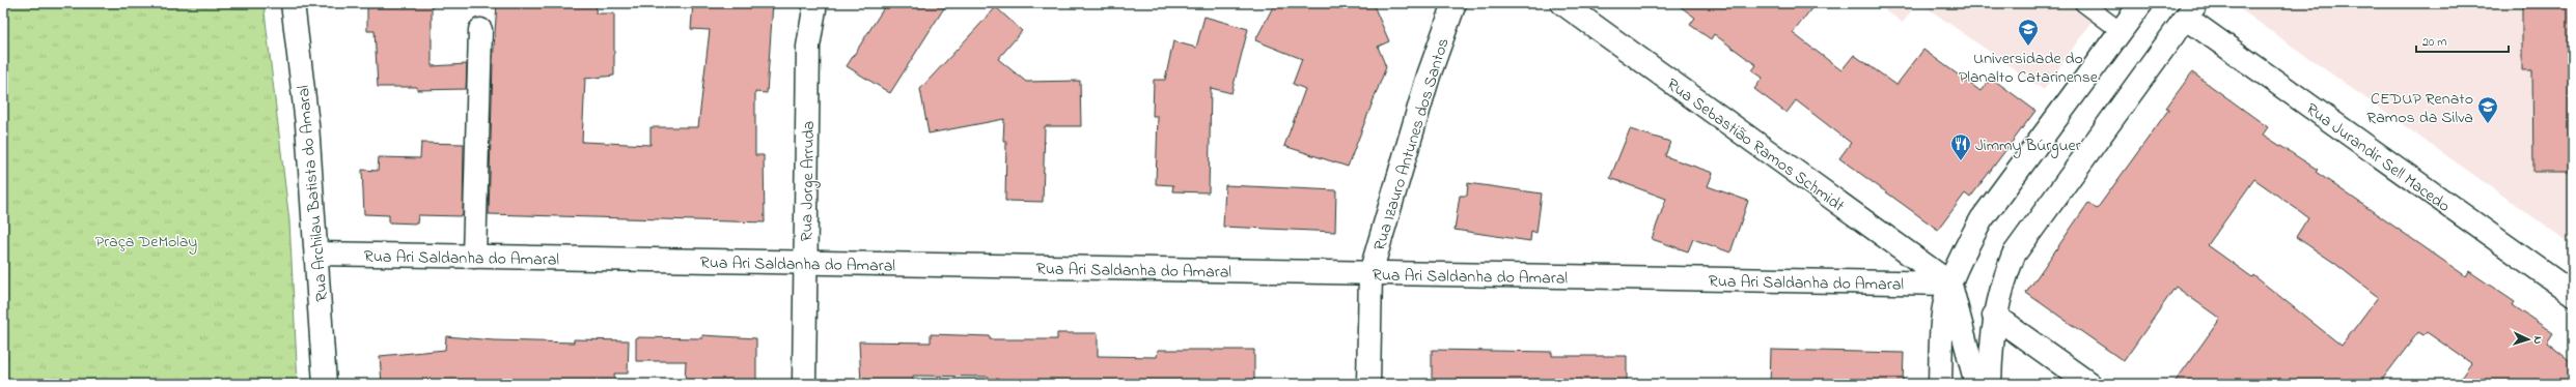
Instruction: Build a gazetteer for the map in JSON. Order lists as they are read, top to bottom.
{
  "streets": {
    "street": [
      "Rua Izauro Antunes dos Santos",
      "Rua Sebastião Ramos Schmidt",
      "Rua Jurandir Sell Macedo",
      "Rua Jorge Arruda",
      "Rua Archilau Batista do Amaral",
      "Rua Ari Saldanha do Amaral"
    ]
  },
  "crossings": [
    ["Rua Izauro Antunes dos Santos", "Rua Ari Saldanha do Amaral"],
    ["Rua Sebastião Ramos Schmidt", "Rua Ari Saldanha do Amaral"],
    ["Rua Jorge Arruda", "Rua Ari Saldanha do Amaral"],
    ["Rua Archilau Batista do Amaral", "Rua Ari Saldanha do Amaral"]
  ],
  "parks": ["Praça DeMolay"],
  "places": {
    "school or university": ["Universidade do Planalto Catarinense", "CEDUP Renato Ramos da Silva"],
    "restaurant": ["Jimmy Búrguer"]
  },
  "scale_bar": "20 m",
  "north": "right"
}
